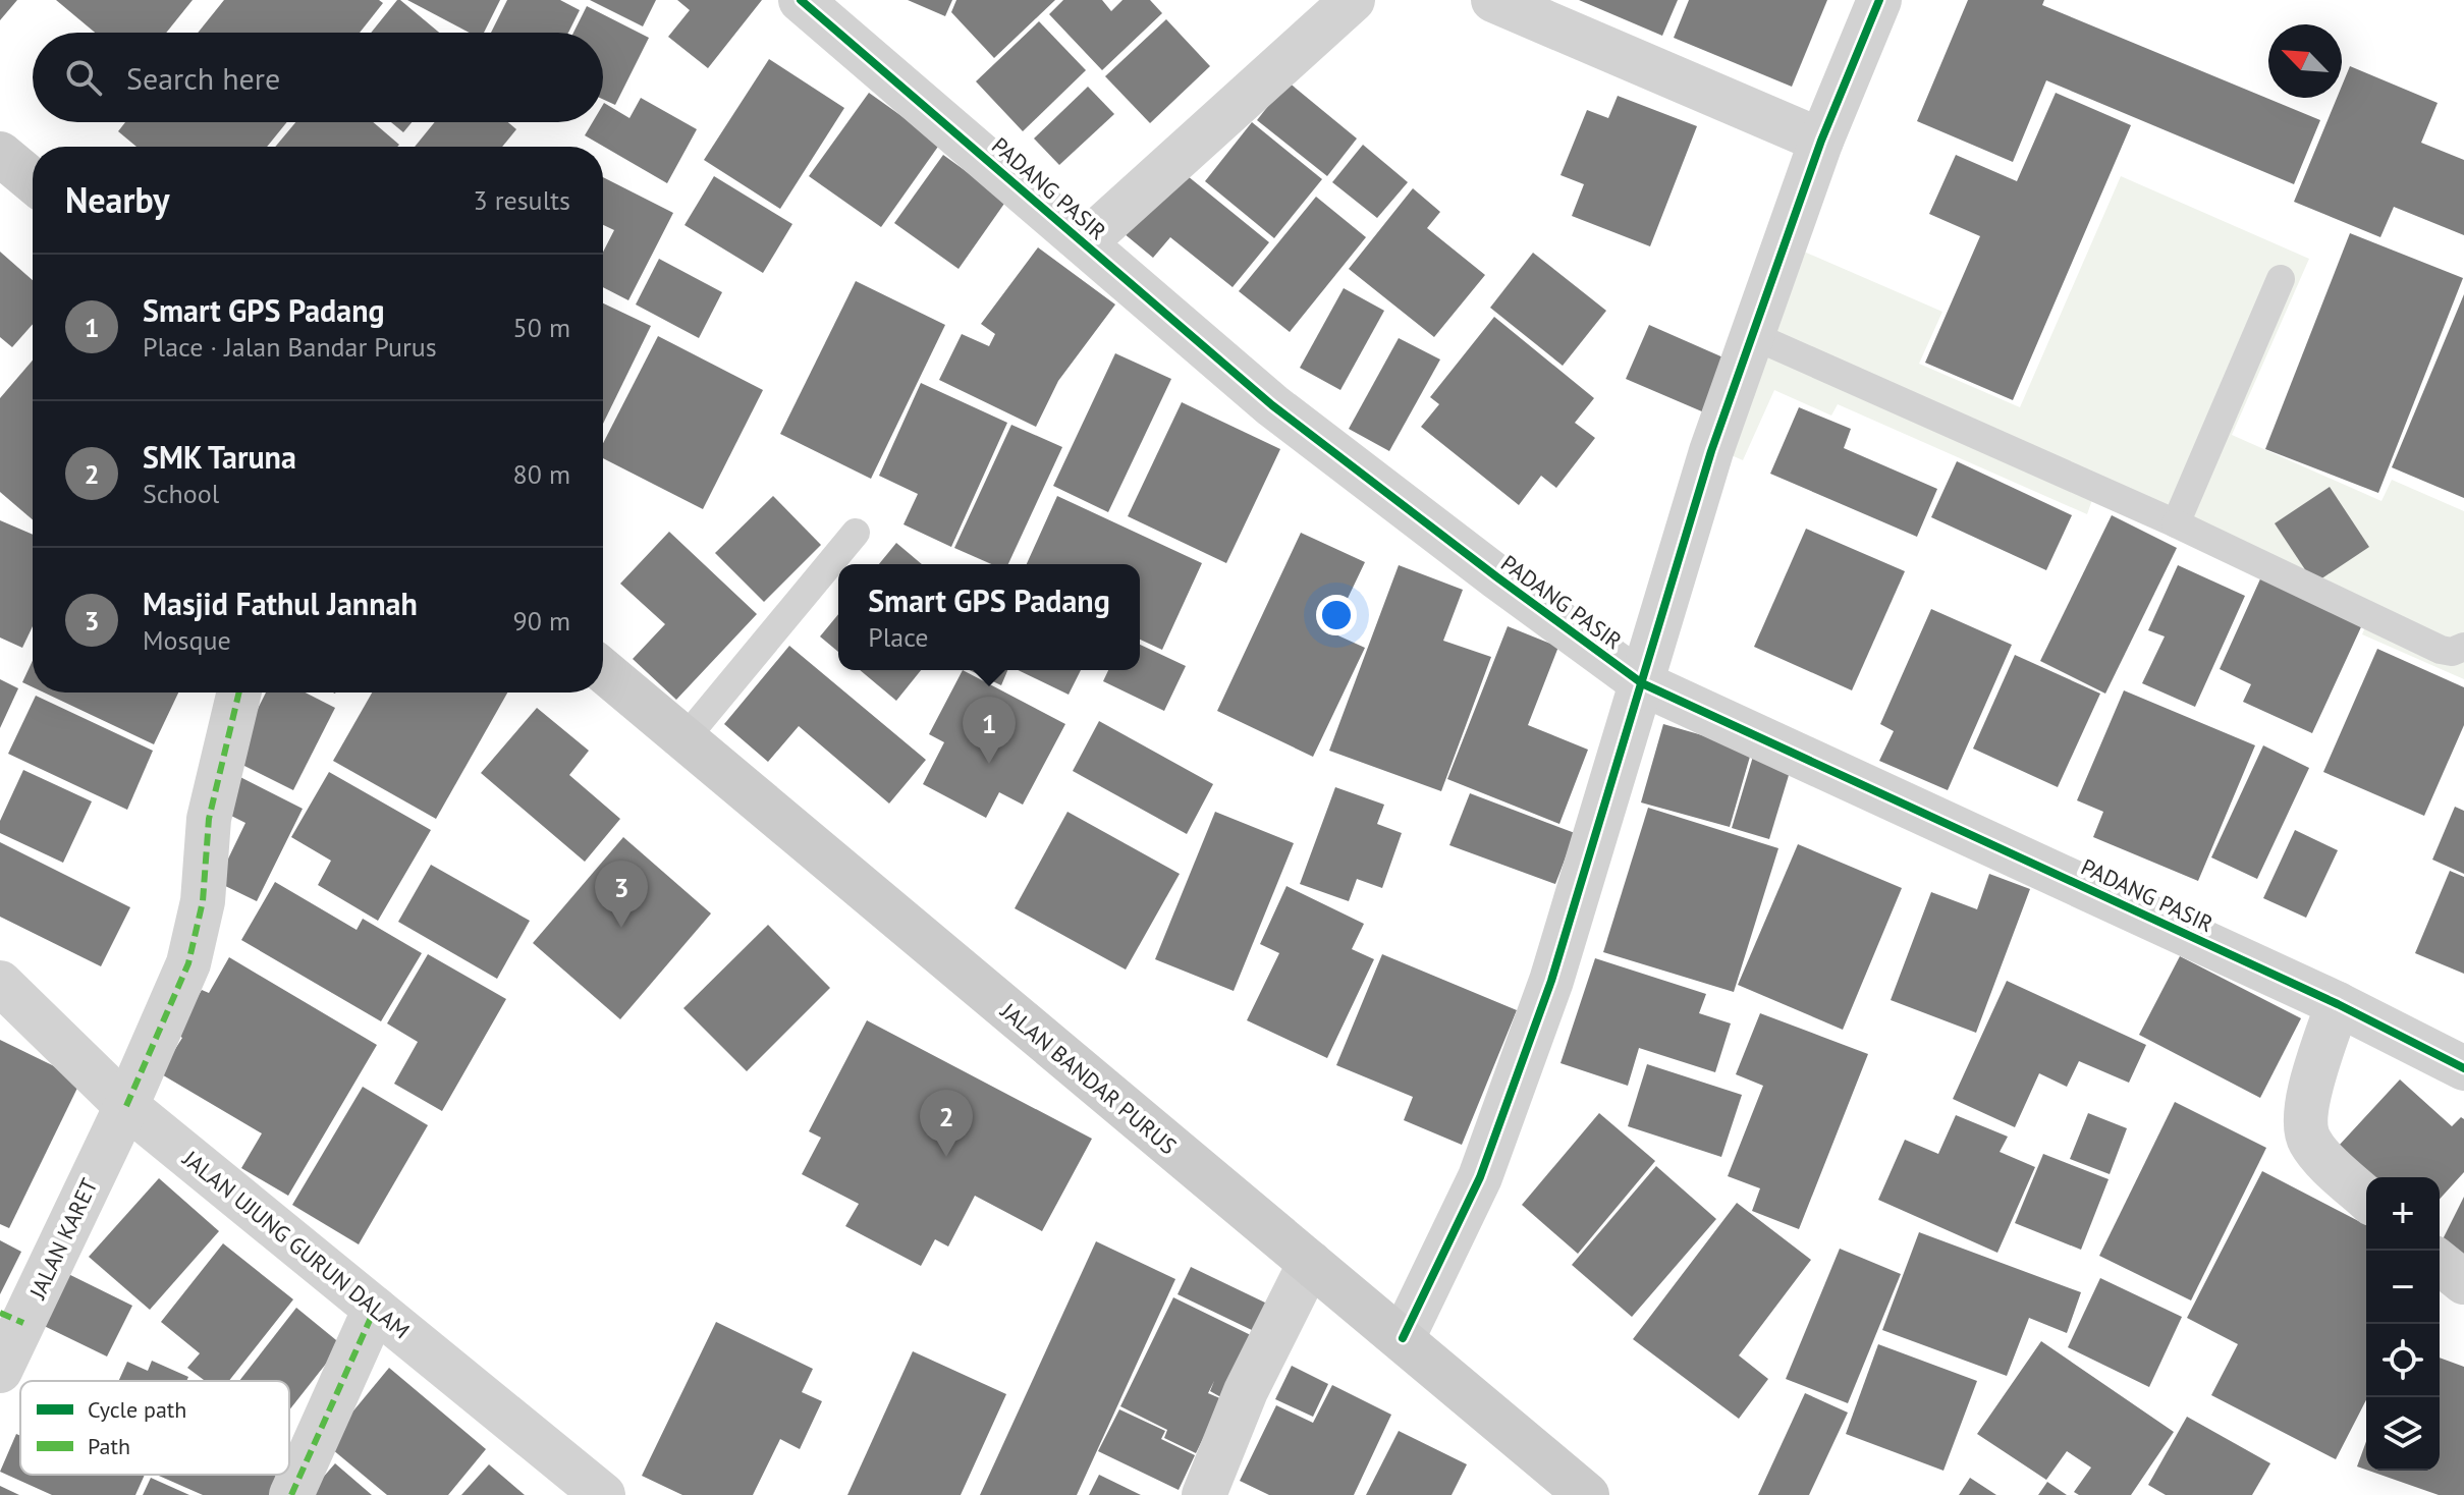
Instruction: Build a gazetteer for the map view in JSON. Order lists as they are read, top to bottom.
{
  "streets": {
    "street": [
      "PADANG PASIR",
      "JALAN BANDAR PURUS",
      "JALAN KARET",
      "JALAN UJUNG GURUN DALAM"
    ]
  },
  "crossings": [
    ["JALAN KARET", "JALAN UJUNG GURUN DALAM"]
  ],
  "legend": ["Cycle path", "Path"],
  "north": "top left",
  "page": {
    "search": "Search here",
    "heading": ["Nearby", "3 results"],
    "list": [
      {
        "mark": "1",
        "name": "Smart GPS Padang",
        "note": "Place · Jalan Bandar Purus",
        "value": "50 m"
      },
      {
        "mark": "2",
        "name": "SMK Taruna",
        "note": "School",
        "value": "80 m"
      },
      {
        "mark": "3",
        "name": "Masjid Fathul Jannah",
        "note": "Mosque",
        "value": "90 m"
      }
    ],
    "popup": ["Smart GPS Padang", "Place"],
    "pins": ["1", "3", "2"],
    "map_buttons": ["+", "−"]
  }
}
